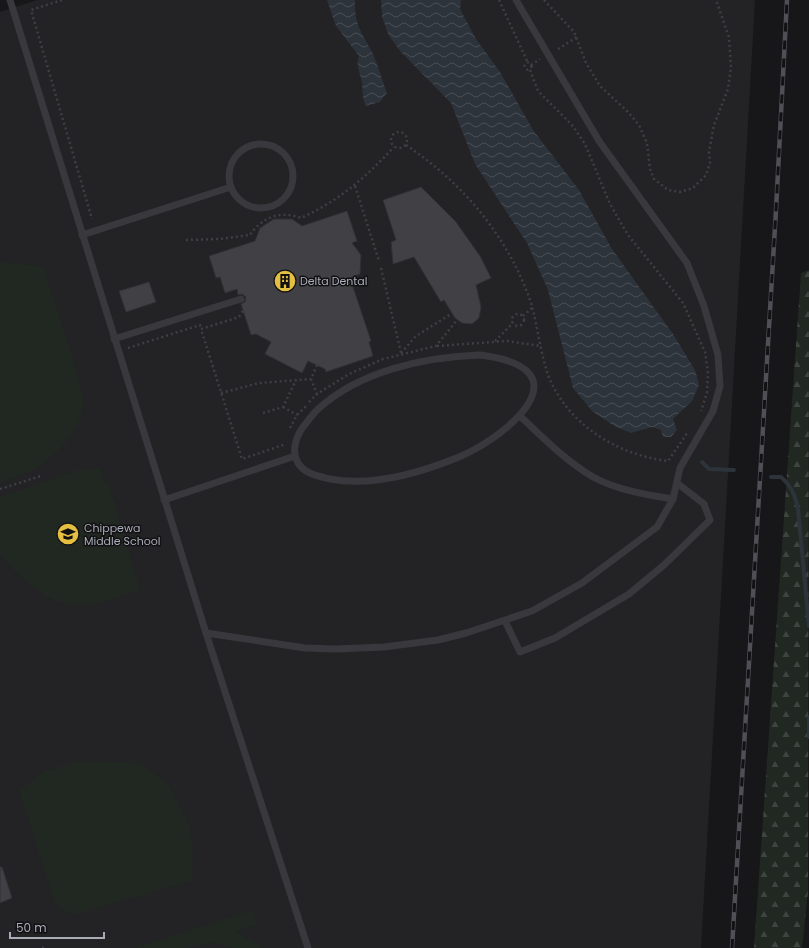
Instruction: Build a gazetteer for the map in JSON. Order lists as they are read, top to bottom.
{
  "places": {
    "building": ["Delta Dental"],
    "school or university": ["Chippewa Middle School"]
  },
  "scale_bar": "50 m"
}
